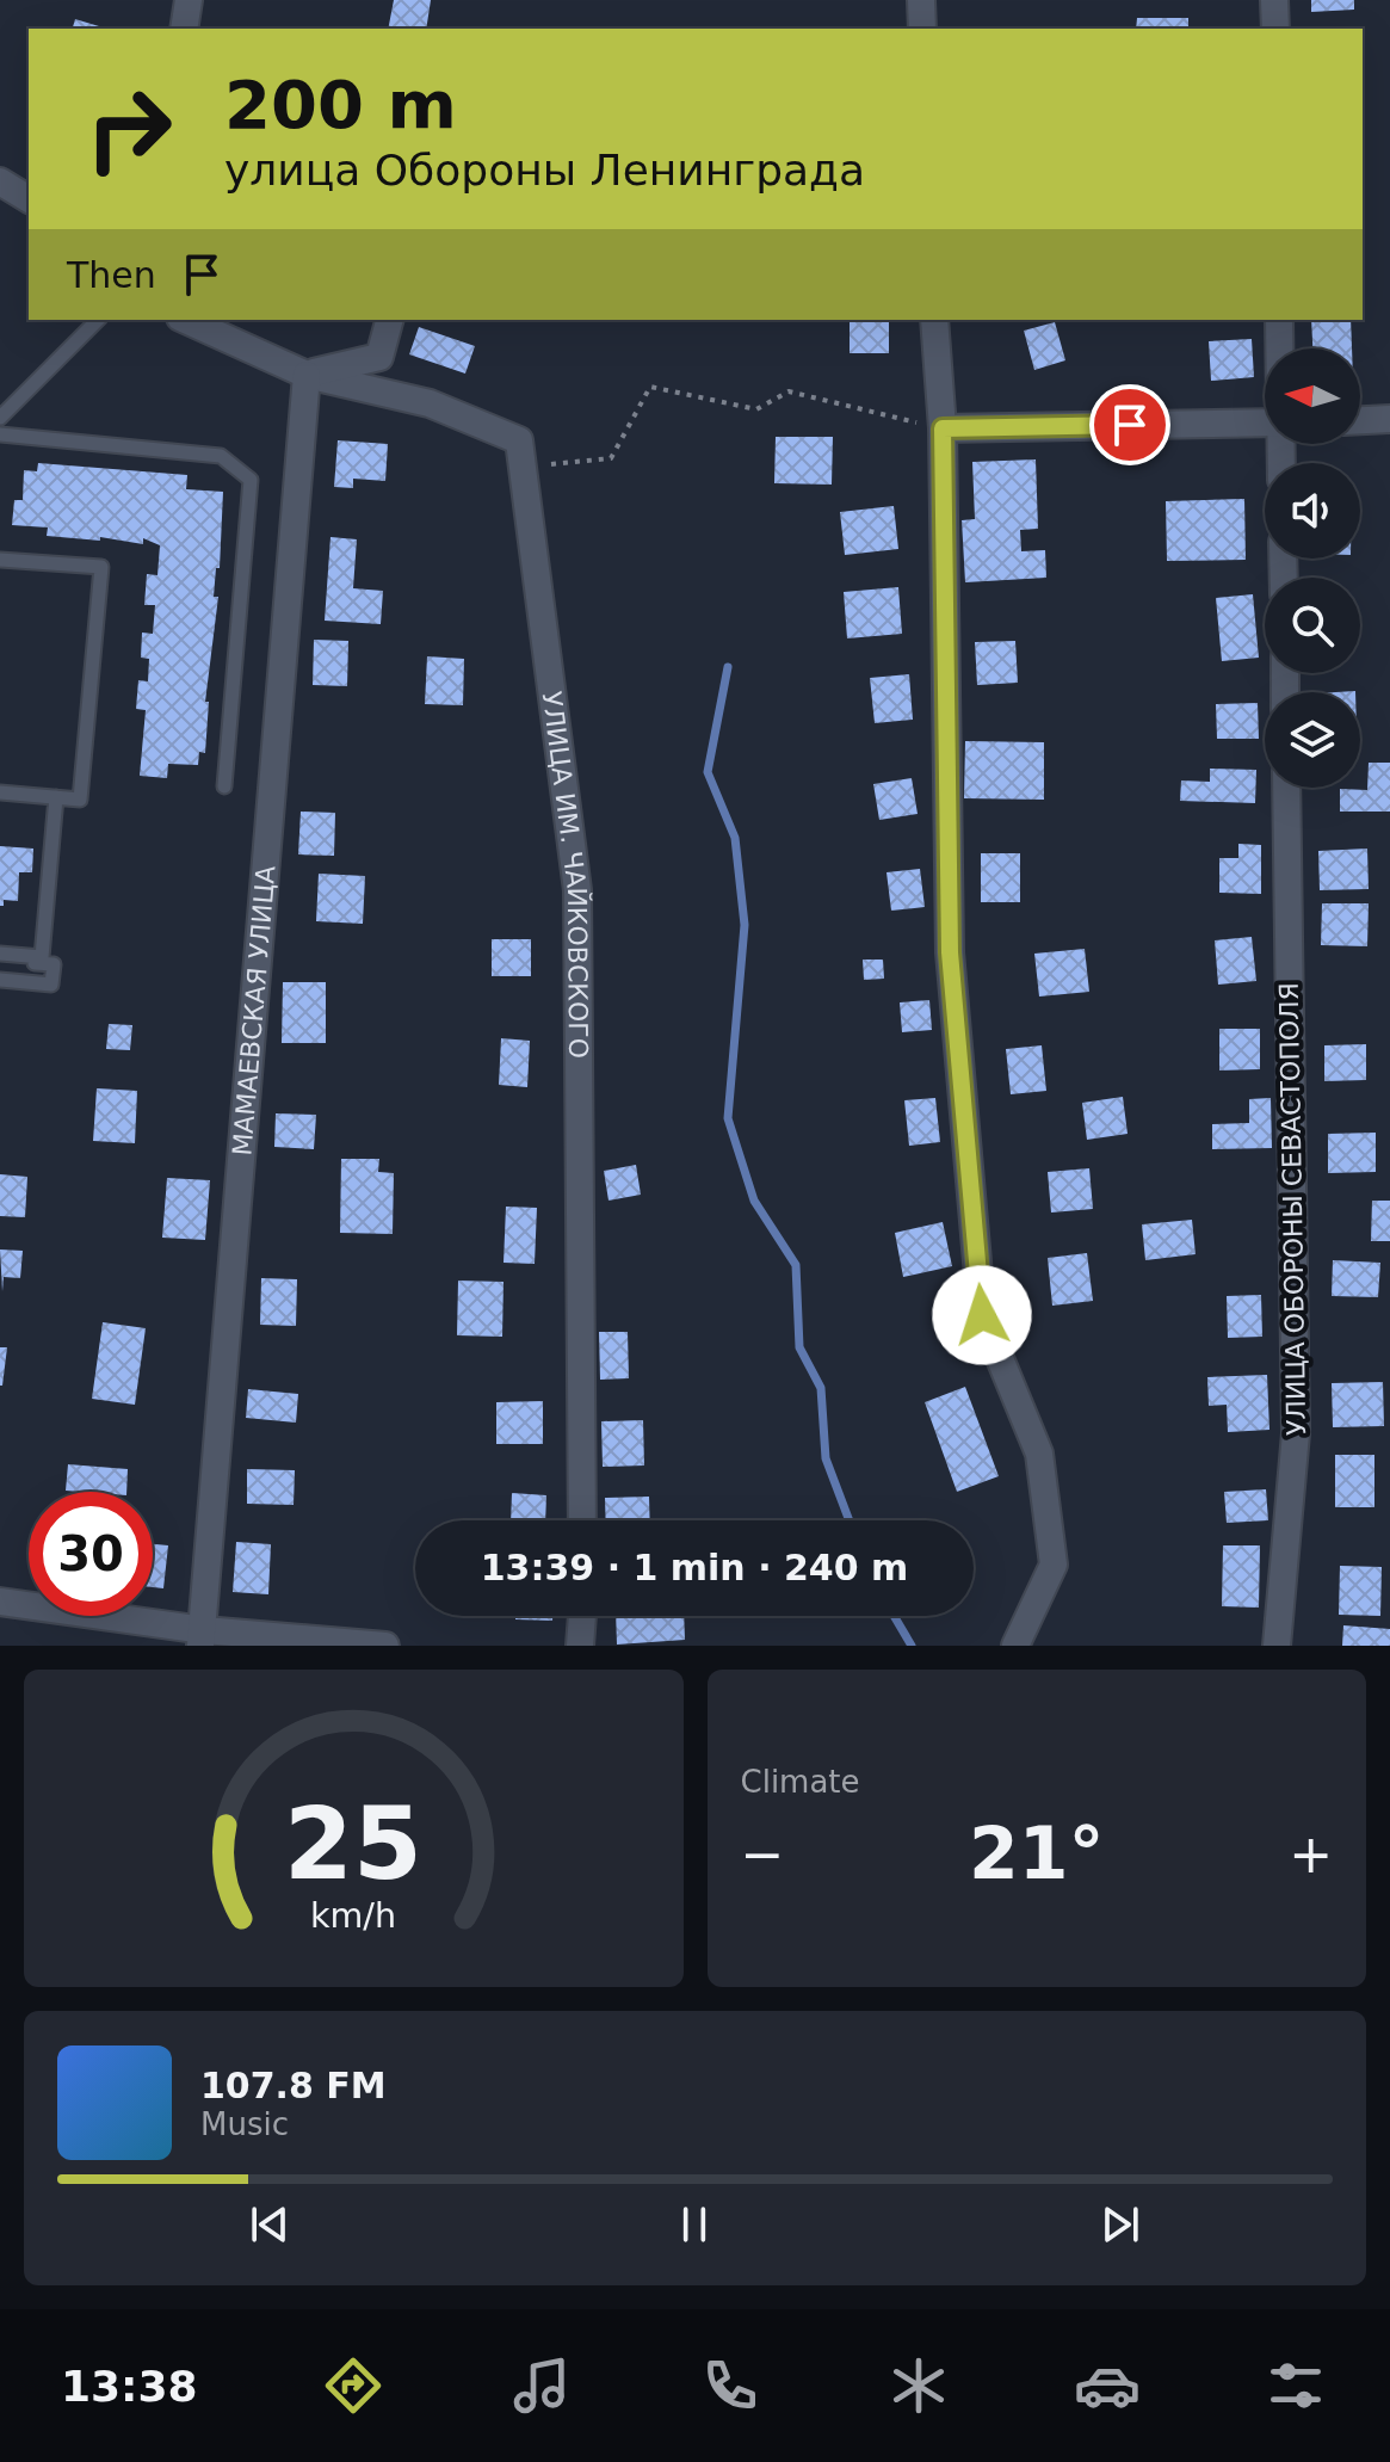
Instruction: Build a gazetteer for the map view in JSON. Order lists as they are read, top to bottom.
{
  "streets": {
    "street": ["УЛИЦА ИМ. ЧАЙКОВСКОГО", "МАМАЕВСКАЯ УЛИЦА", "УЛИЦА ОБОРОНЫ СЕВАСТОПОЛЯ"]
  },
  "crossings": [
    ["УЛИЦА ИМ. ЧАЙКОВСКОГО", "МАМАЕВСКАЯ УЛИЦА"]
  ],
  "north": "left",
  "page": {
    "turn": ["200 m", "улица Обороны Ленинграда"],
    "then": "Then",
    "limit": "30",
    "trip": "13:39 · 1 min · 240 m",
    "tile": "Climate",
    "heat": ["−", "21°", "+"],
    "song": ["107.8 FM", "Music"],
    "tabs": "13:38",
    "gauge": ["25", "km/h"]
  }
}
